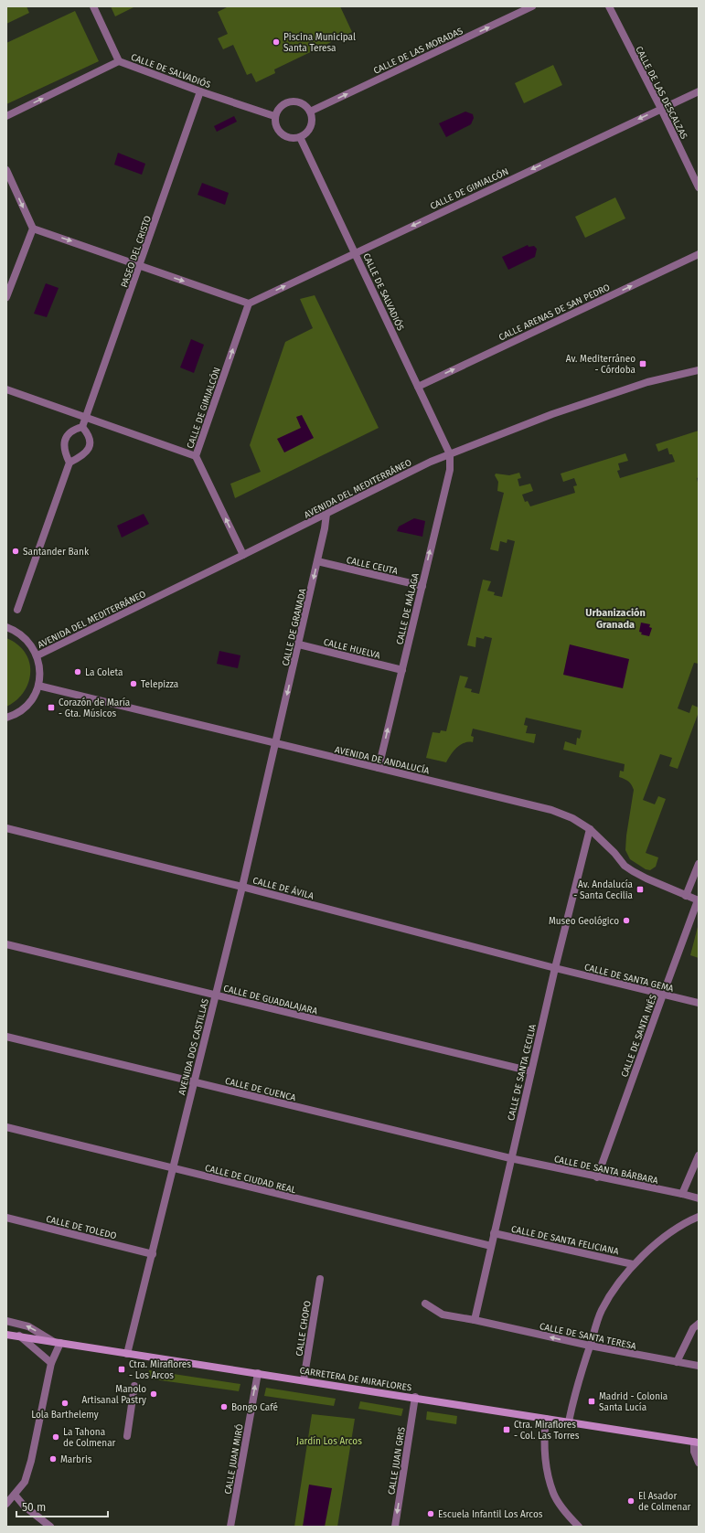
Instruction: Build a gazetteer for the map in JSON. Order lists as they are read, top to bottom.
{
  "streets": {
    "main road": ["CARRETERA DE MIRAFLORES"],
    "street": [
      "CALLE DE LAS MORADAS",
      "CALLE DE SALVADIÓS",
      "CALLE DE LAS DESCALZAS",
      "CALLE DE GIMIALCÓN",
      "PASEO DEL CRISTO",
      "CALLE ARENAS DE SAN PEDRO",
      "AVENIDA DEL MEDITERRÁNEO",
      "CALLE CEUTA",
      "CALLE DE MÁLAGA",
      "CALLE DE GRANADA",
      "CALLE HUELVA",
      "AVENIDA DE ANDALUCÍA",
      "CALLE DE ÁVILA",
      "CALLE DE SANTA GEMA",
      "CALLE DE GUADALAJARA",
      "CALLE DE SANTA INÉS",
      "AVENIDA DOS CASTILLAS",
      "CALLE DE SANTA CECILIA",
      "CALLE DE CUENCA",
      "CALLE DE SANTA BÁRBARA",
      "CALLE DE CIUDAD REAL",
      "CALLE DE TOLEDO",
      "CALLE DE SANTA FELICIANA",
      "CALLE CHOPO",
      "CALLE DE SANTA TERESA",
      "CALLE JUAN MIRÓ",
      "CALLE JUAN GRIS"
    ]
  },
  "crossings": [
    ["CALLE DE LAS MORADAS", "CALLE DE SALVADIÓS"],
    ["CALLE DE SALVADIÓS", "CALLE DE GIMIALCÓN"],
    ["CALLE DE SALVADIÓS", "PASEO DEL CRISTO"],
    ["CALLE DE SALVADIÓS", "CALLE ARENAS DE SAN PEDRO"],
    ["CALLE DE SALVADIÓS", "AVENIDA DEL MEDITERRÁNEO"],
    ["CALLE DE SALVADIÓS", "CALLE DE MÁLAGA"],
    ["CALLE DE LAS DESCALZAS", "CALLE DE GIMIALCÓN"],
    ["CALLE DE GIMIALCÓN", "AVENIDA DEL MEDITERRÁNEO"],
    ["AVENIDA DEL MEDITERRÁNEO", "CALLE DE MÁLAGA"],
    ["AVENIDA DEL MEDITERRÁNEO", "CALLE DE GRANADA"],
    ["CALLE CEUTA", "CALLE DE MÁLAGA"],
    ["CALLE CEUTA", "CALLE DE GRANADA"],
    ["CALLE DE MÁLAGA", "CALLE HUELVA"],
    ["CALLE DE MÁLAGA", "AVENIDA DE ANDALUCÍA"],
    ["CALLE DE GRANADA", "CALLE HUELVA"],
    ["CALLE DE GRANADA", "AVENIDA DE ANDALUCÍA"],
    ["CALLE DE GRANADA", "AVENIDA DOS CASTILLAS"],
    ["AVENIDA DE ANDALUCÍA", "CALLE DE SANTA INÉS"],
    ["AVENIDA DE ANDALUCÍA", "AVENIDA DOS CASTILLAS"],
    ["AVENIDA DE ANDALUCÍA", "CALLE DE SANTA CECILIA"],
    ["CALLE DE ÁVILA", "CALLE DE SANTA GEMA"],
    ["CALLE DE ÁVILA", "AVENIDA DOS CASTILLAS"],
    ["CALLE DE ÁVILA", "CALLE DE SANTA CECILIA"],
    ["CALLE DE SANTA GEMA", "CALLE DE SANTA INÉS"],
    ["CALLE DE SANTA GEMA", "CALLE DE SANTA CECILIA"],
    ["CALLE DE GUADALAJARA", "AVENIDA DOS CASTILLAS"],
    ["CALLE DE GUADALAJARA", "CALLE DE SANTA CECILIA"],
    ["CALLE DE SANTA INÉS", "CALLE DE SANTA BÁRBARA"],
    ["AVENIDA DOS CASTILLAS", "CALLE DE CUENCA"],
    ["AVENIDA DOS CASTILLAS", "CALLE DE CIUDAD REAL"],
    ["AVENIDA DOS CASTILLAS", "CALLE DE TOLEDO"],
    ["AVENIDA DOS CASTILLAS", "CARRETERA DE MIRAFLORES"],
    ["CALLE DE SANTA CECILIA", "CALLE DE CUENCA"],
    ["CALLE DE SANTA CECILIA", "CALLE DE SANTA BÁRBARA"],
    ["CALLE DE SANTA CECILIA", "CALLE DE CIUDAD REAL"],
    ["CALLE DE SANTA CECILIA", "CALLE DE SANTA FELICIANA"],
    ["CALLE DE SANTA CECILIA", "CALLE DE SANTA TERESA"],
    ["CALLE DE CUENCA", "CALLE DE SANTA BÁRBARA"],
    ["CALLE CHOPO", "CARRETERA DE MIRAFLORES"],
    ["CARRETERA DE MIRAFLORES", "CALLE JUAN MIRÓ"],
    ["CARRETERA DE MIRAFLORES", "CALLE JUAN GRIS"]
  ],
  "one_way": [
    "CALLE DE LAS MORADAS",
    "CALLE ARENAS DE SAN PEDRO",
    "CALLE DE MÁLAGA",
    "CALLE DE GRANADA",
    "CALLE DE SANTA TERESA",
    "CALLE JUAN MIRÓ",
    "CALLE JUAN GRIS"
  ],
  "districts": ["Urbanización Granada"],
  "parks": ["Jardín Los Arcos"],
  "places": {
    "other": [
      "Piscina Municipal Santa Teresa",
      "Santander Bank",
      "La Coleta",
      "Telepizza",
      "Museo Geológico",
      "Manolo Artisanal Pastry",
      "Lola Barthelemy",
      "Bongo Café",
      "La Tahona de Colmenar",
      "Marbris",
      "El Asador de Colmenar",
      "Escuela Infantil Los Arcos"
    ],
    "transit": [
      "Av. Mediterráneo - Córdoba",
      "Corazón de María - Gta. Músicos",
      "Av. Andalucía - Santa Cecilia",
      "Ctra. Miraflores - Los Arcos",
      "Madrid - Colonia Santa Lucía",
      "Ctra. Miraflores - Col. Las Torres"
    ]
  },
  "scale_bar": "50 m"
}
